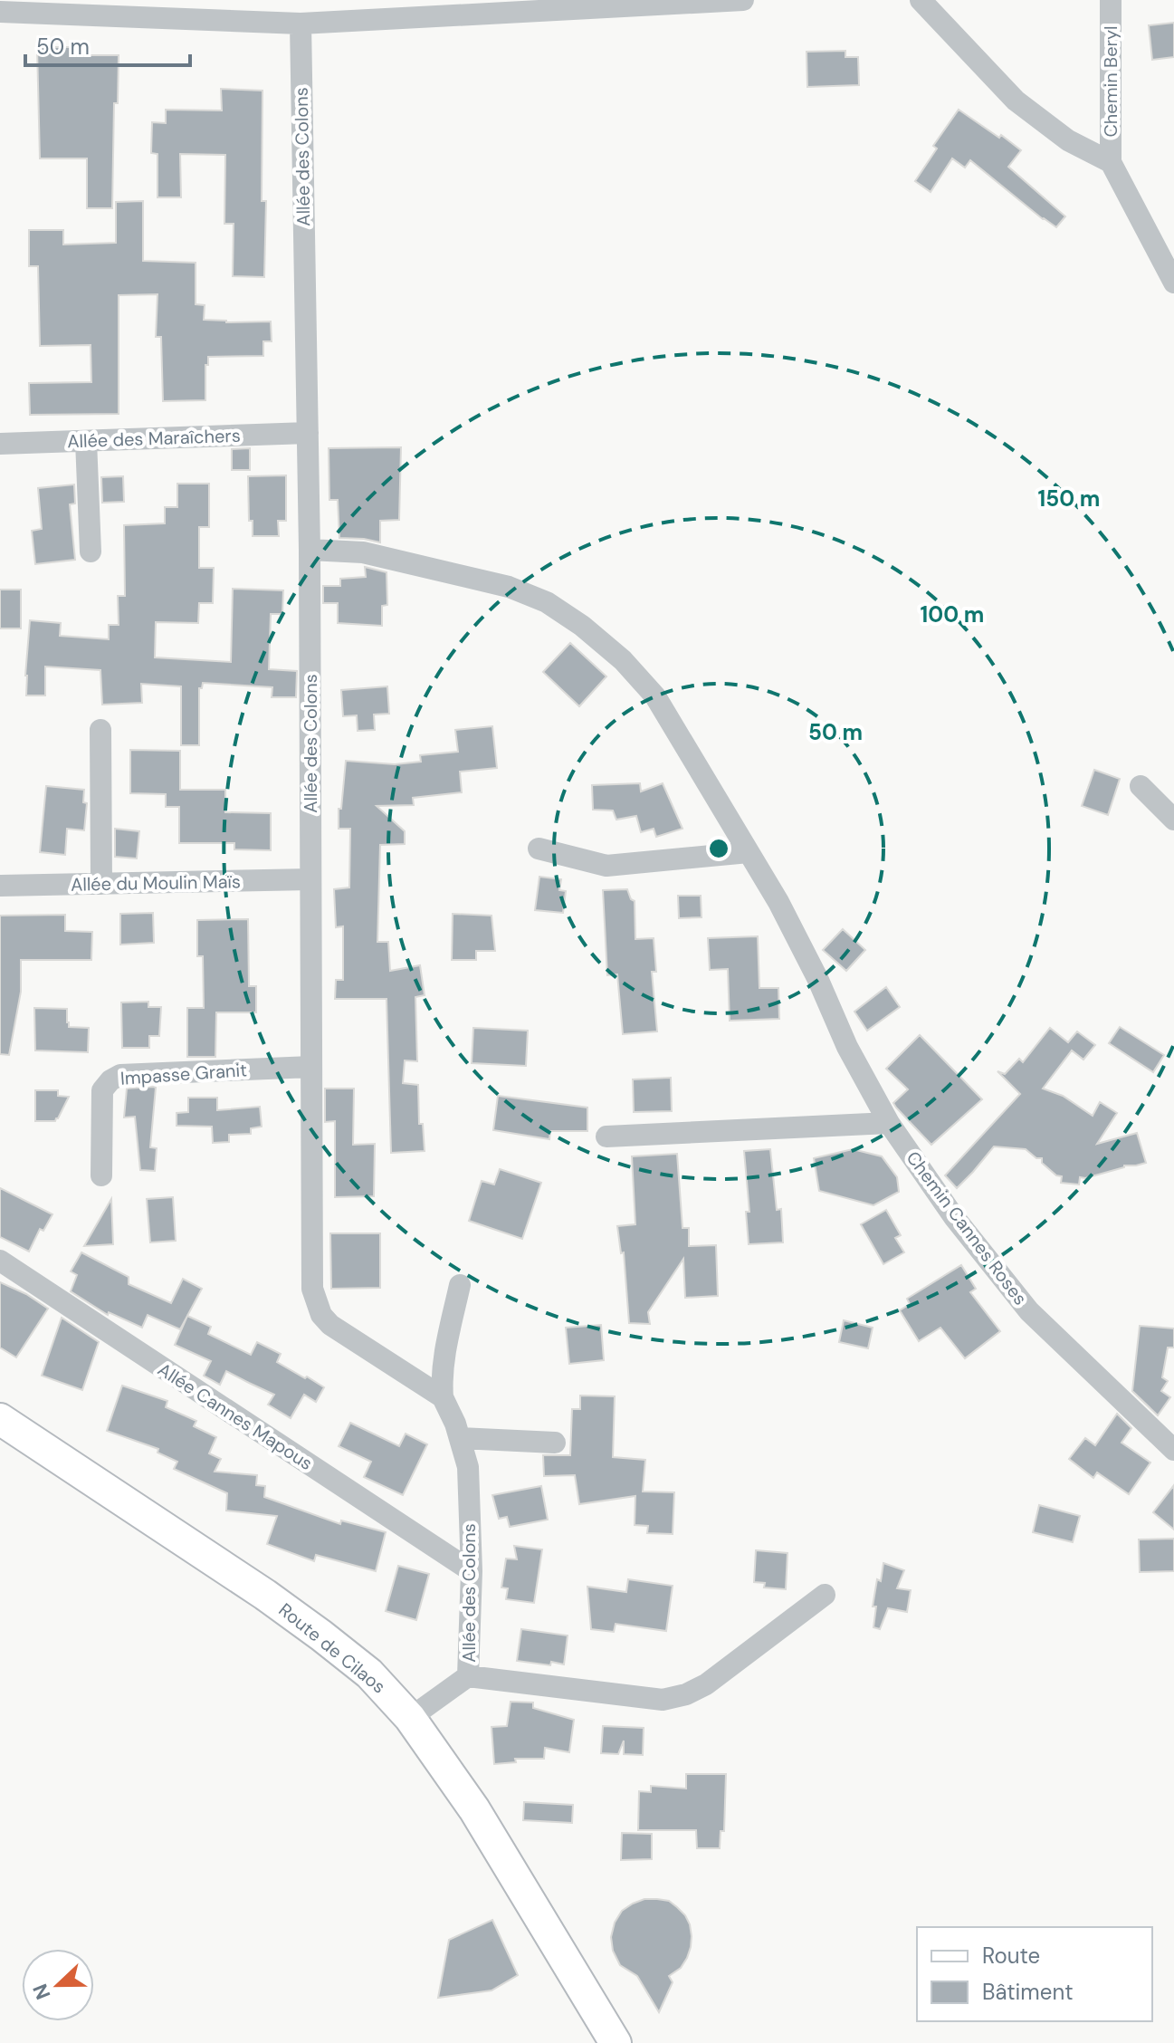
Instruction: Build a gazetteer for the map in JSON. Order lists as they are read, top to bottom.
{
  "streets": {
    "main road": ["Route de Cilaos"],
    "street": [
      "Chemin Beryl",
      "Allée des Colons",
      "Allée des Maraîchers",
      "Allée du Moulin Maïs",
      "Impasse Granit",
      "Chemin Cannes Roses",
      "Allée Cannes Mapous"
    ]
  },
  "crossings": [
    ["Allée des Colons", "Allée des Maraîchers"],
    ["Allée des Colons", "Allée du Moulin Maïs"],
    ["Allée des Colons", "Impasse Granit"],
    ["Allée des Colons", "Chemin Cannes Roses"],
    ["Allée des Colons", "Allée Cannes Mapous"],
    ["Allée des Colons", "Route de Cilaos"]
  ],
  "legend": ["Route", "Bâtiment"],
  "scale_bar": "50 m",
  "north": "left",
  "rings": ["150 m", "100 m", "50 m"]
}
